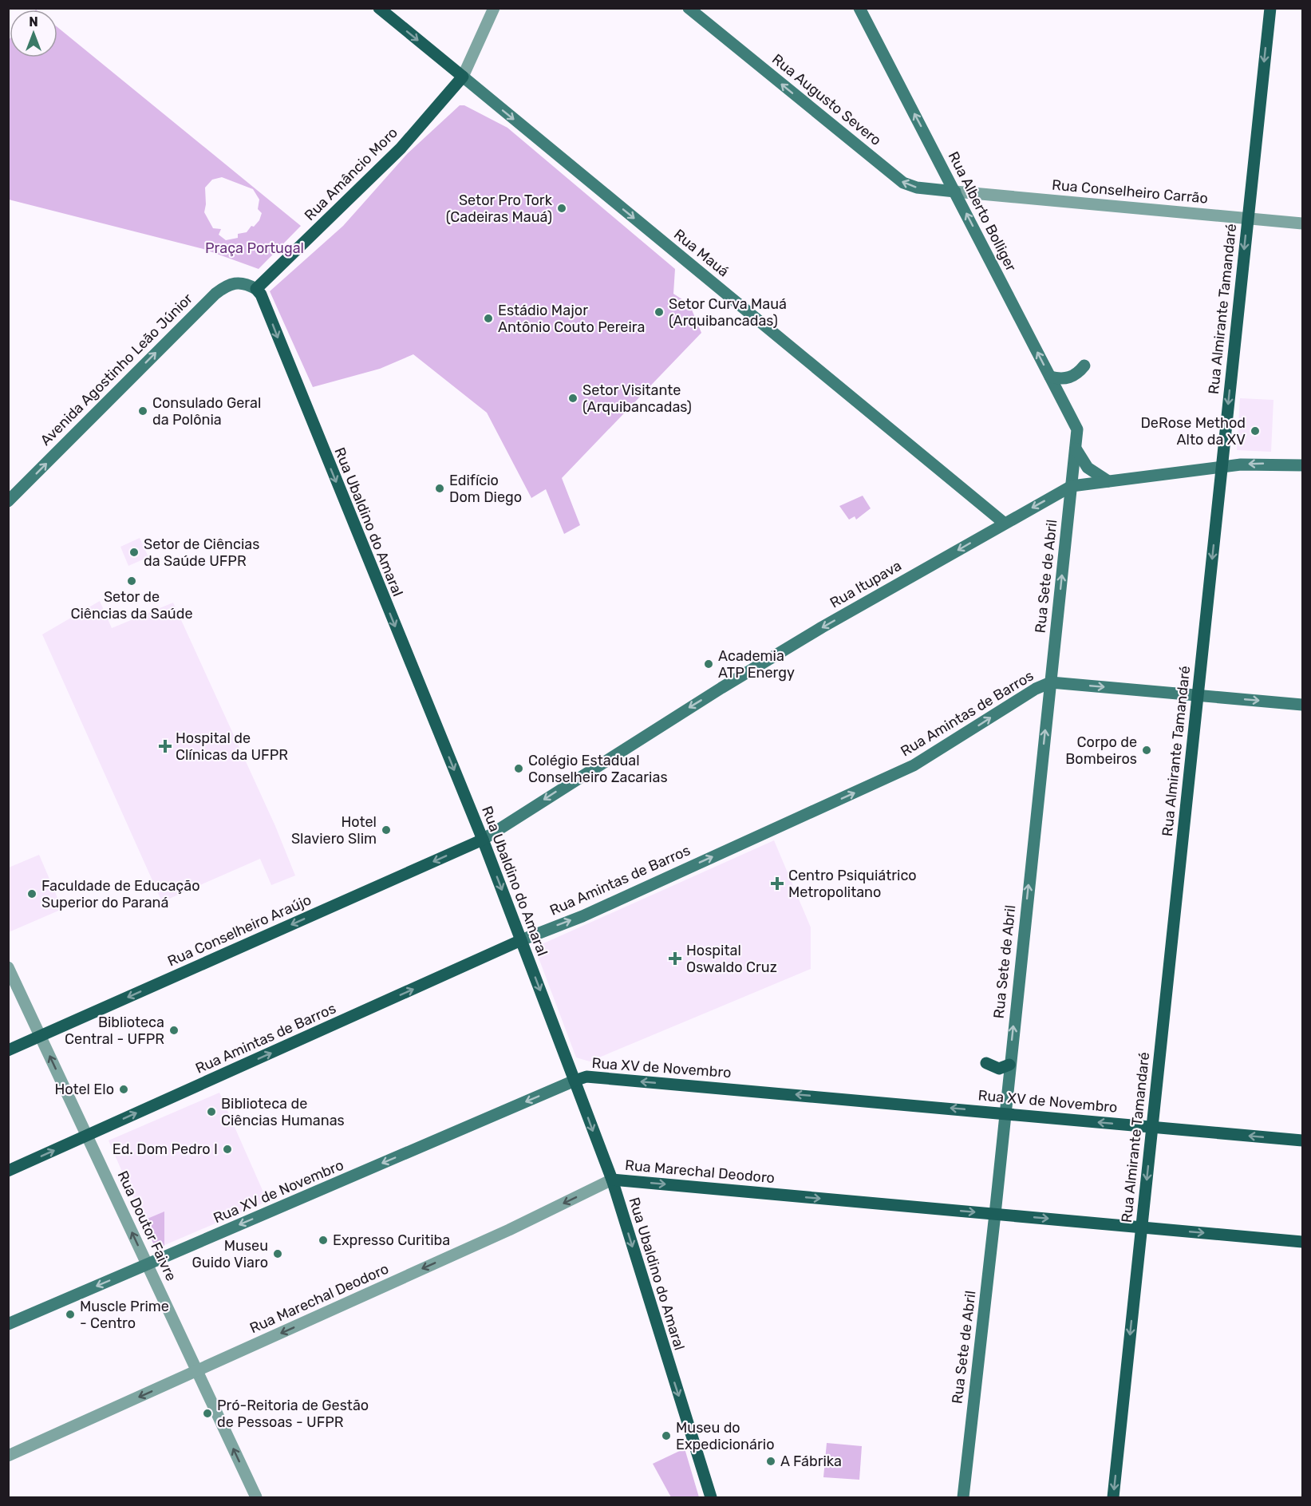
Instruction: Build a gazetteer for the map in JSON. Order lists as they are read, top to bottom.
{
  "streets": {
    "main road": [
      "Rua Augusto Severo",
      "Rua Amâncio Moro",
      "Rua Alberto Bolliger",
      "Rua Mauá",
      "Rua Almirante Tamandaré",
      "Avenida Agostinho Leão Júnior",
      "Rua Ubaldino do Amaral",
      "Rua Sete de Abril",
      "Rua Itupava",
      "Rua Amintas de Barros",
      "Rua Conselheiro Araújo",
      "Rua XV de Novembro",
      "Rua Marechal Deodoro"
    ],
    "street": ["Rua Conselheiro Carrão", "Rua Doutor Faivre"]
  },
  "crossings": [
    ["Rua Augusto Severo", "Rua Conselheiro Carrão"],
    ["Rua Augusto Severo", "Rua Alberto Bolliger"],
    ["Rua Amâncio Moro", "Rua Mauá"],
    ["Rua Amâncio Moro", "Avenida Agostinho Leão Júnior"],
    ["Rua Amâncio Moro", "Rua Ubaldino do Amaral"],
    ["Rua Conselheiro Carrão", "Rua Alberto Bolliger"],
    ["Rua Conselheiro Carrão", "Rua Almirante Tamandaré"],
    ["Rua Alberto Bolliger", "Rua Sete de Abril"],
    ["Rua Mauá", "Rua Itupava"],
    ["Rua Almirante Tamandaré", "Rua Itupava"],
    ["Rua Almirante Tamandaré", "Rua XV de Novembro"],
    ["Rua Almirante Tamandaré", "Rua Marechal Deodoro"],
    ["Avenida Agostinho Leão Júnior", "Rua Ubaldino do Amaral"],
    ["Rua Ubaldino do Amaral", "Rua Itupava"],
    ["Rua Ubaldino do Amaral", "Rua Amintas de Barros"],
    ["Rua Ubaldino do Amaral", "Rua Conselheiro Araújo"],
    ["Rua Ubaldino do Amaral", "Rua XV de Novembro"],
    ["Rua Ubaldino do Amaral", "Rua Marechal Deodoro"],
    ["Rua Sete de Abril", "Rua Itupava"],
    ["Rua Sete de Abril", "Rua Amintas de Barros"],
    ["Rua Sete de Abril", "Rua XV de Novembro"],
    ["Rua Sete de Abril", "Rua Marechal Deodoro"],
    ["Rua Itupava", "Rua Conselheiro Araújo"],
    ["Rua Amintas de Barros", "Rua Doutor Faivre"],
    ["Rua Conselheiro Araújo", "Rua Doutor Faivre"],
    ["Rua XV de Novembro", "Rua Doutor Faivre"],
    ["Rua Marechal Deodoro", "Rua Doutor Faivre"]
  ],
  "one_way": [
    "Rua Augusto Severo",
    "Rua Alberto Bolliger",
    "Rua Mauá",
    "Rua Almirante Tamandaré",
    "Avenida Agostinho Leão Júnior",
    "Rua Ubaldino do Amaral",
    "Rua Sete de Abril",
    "Rua Itupava",
    "Rua Amintas de Barros",
    "Rua Conselheiro Araújo",
    "Rua XV de Novembro",
    "Rua Doutor Faivre"
  ],
  "parks": ["Praça Portugal"],
  "places": {
    "other": [
      "Setor Pro Tork (Cadeiras Mauá)",
      "Setor Curva Mauá (Arquibancadas)",
      "Estádio Major Antônio Couto Pereira",
      "Setor Visitante (Arquibancadas)",
      "Consulado Geral da Polônia",
      "DeRose Method Alto da XV",
      "Edifício Dom Diego",
      "Setor de Ciências da Saúde UFPR",
      "Setor de Ciências da Saúde",
      "Academia ATP Energy",
      "Corpo de Bombeiros",
      "Colégio Estadual Conselheiro Zacarias",
      "Hotel Slaviero Slim",
      "Faculdade de Educação Superior do Paraná",
      "Biblioteca Central - UFPR",
      "Hotel Elo",
      "Biblioteca de Ciências Humanas",
      "Ed. Dom Pedro I",
      "Expresso Curitiba",
      "Museu Guido Viaro",
      "Muscle Prime - Centro",
      "Pró-Reitoria de Gestão de Pessoas - UFPR",
      "Museu do Expedicionário",
      "A Fábrika"
    ],
    "health": ["Hospital de Clínicas da UFPR", "Centro Psiquiátrico Metropolitano", "Hospital Oswaldo Cruz"]
  },
  "north": "top"
}
